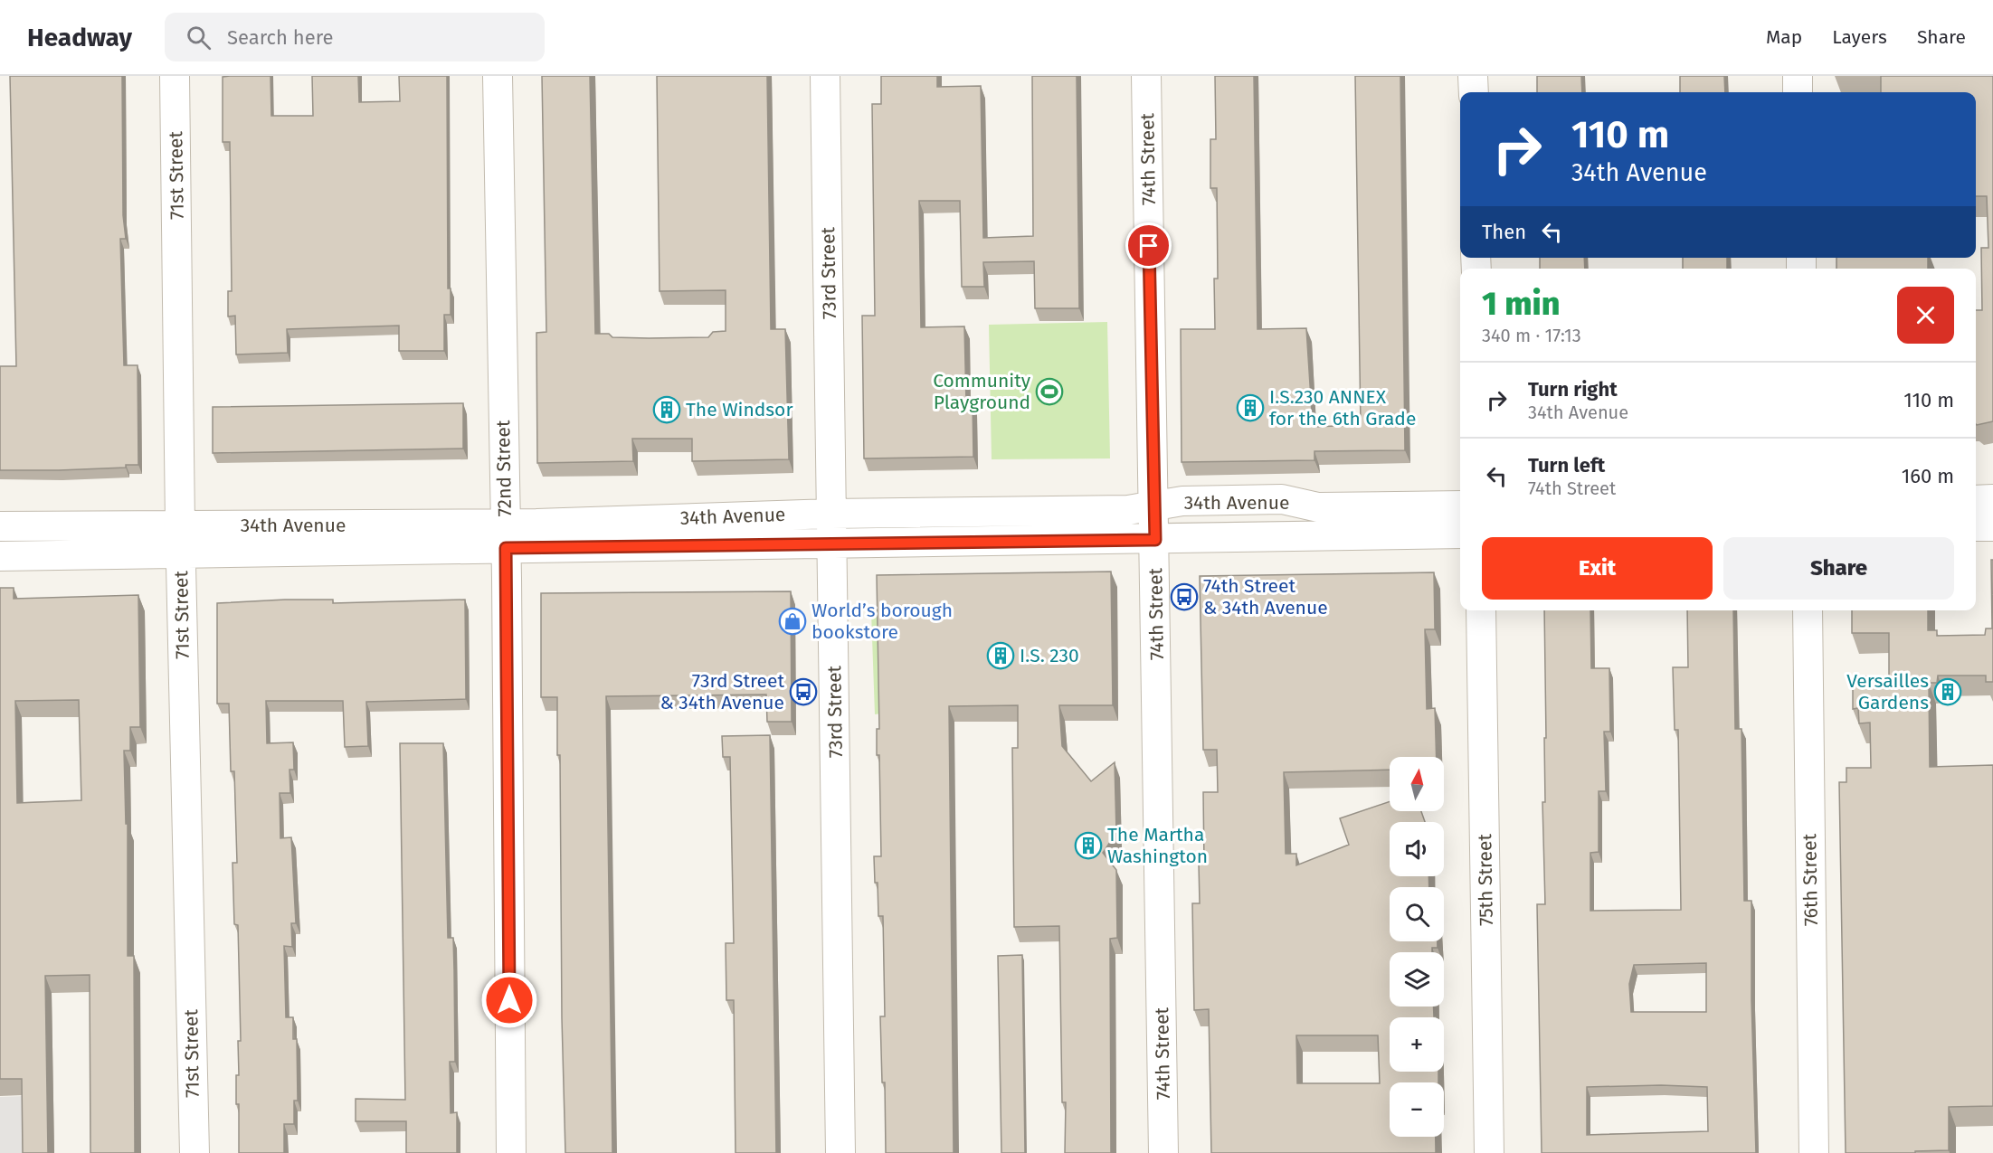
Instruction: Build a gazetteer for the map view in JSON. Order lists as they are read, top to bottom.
{
  "streets": {
    "street": [
      "74th Street",
      "71st Street",
      "73rd Street",
      "72nd Street",
      "34th Avenue",
      "75th Street",
      "76th Street"
    ]
  },
  "crossings": [
    ["74th Street", "34th Avenue"],
    ["71st Street", "34th Avenue"],
    ["73rd Street", "34th Avenue"],
    ["72nd Street", "34th Avenue"]
  ],
  "places": {
    "sports": ["Community Playground"],
    "building": [
      "I.S.230 ANNEX for the 6th Grade",
      "The Windsor",
      "I.S. 230",
      "Versailles Gardens",
      "The Martha Washington"
    ],
    "bus stop": ["74th Street & 34th Avenue", "73rd Street & 34th Avenue"],
    "shop": ["World’s borough bookstore"]
  },
  "north": "top",
  "page": {
    "header": "Headway",
    "search": "Search here",
    "nav": ["Map", "Layers", "Share"],
    "turn": ["110 m", "34th Avenue"],
    "then": "Then",
    "heading": ["1 min", "340 m · 17:13"],
    "list": [
      {
        "name": "Turn right",
        "note": "34th Avenue",
        "value": "110 m"
      },
      {
        "name": "Turn left",
        "note": "74th Street",
        "value": "160 m"
      }
    ],
    "buttons": ["Exit", "Share"],
    "map_buttons": ["+", "−"]
  }
}
